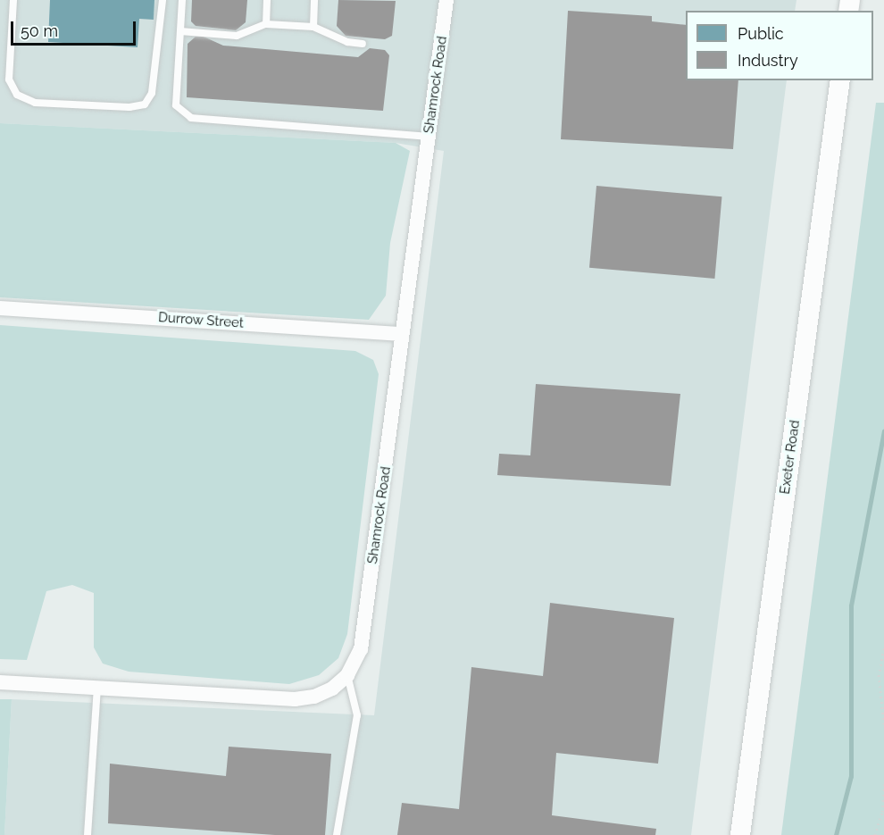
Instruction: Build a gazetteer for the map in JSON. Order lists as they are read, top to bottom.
{
  "streets": {
    "main road": ["Exeter Road"],
    "street": ["Shamrock Road", "Durrow Street"]
  },
  "crossings": [
    ["Shamrock Road", "Durrow Street"]
  ],
  "legend": ["Public", "Industry"],
  "scale_bar": "50 m"
}
